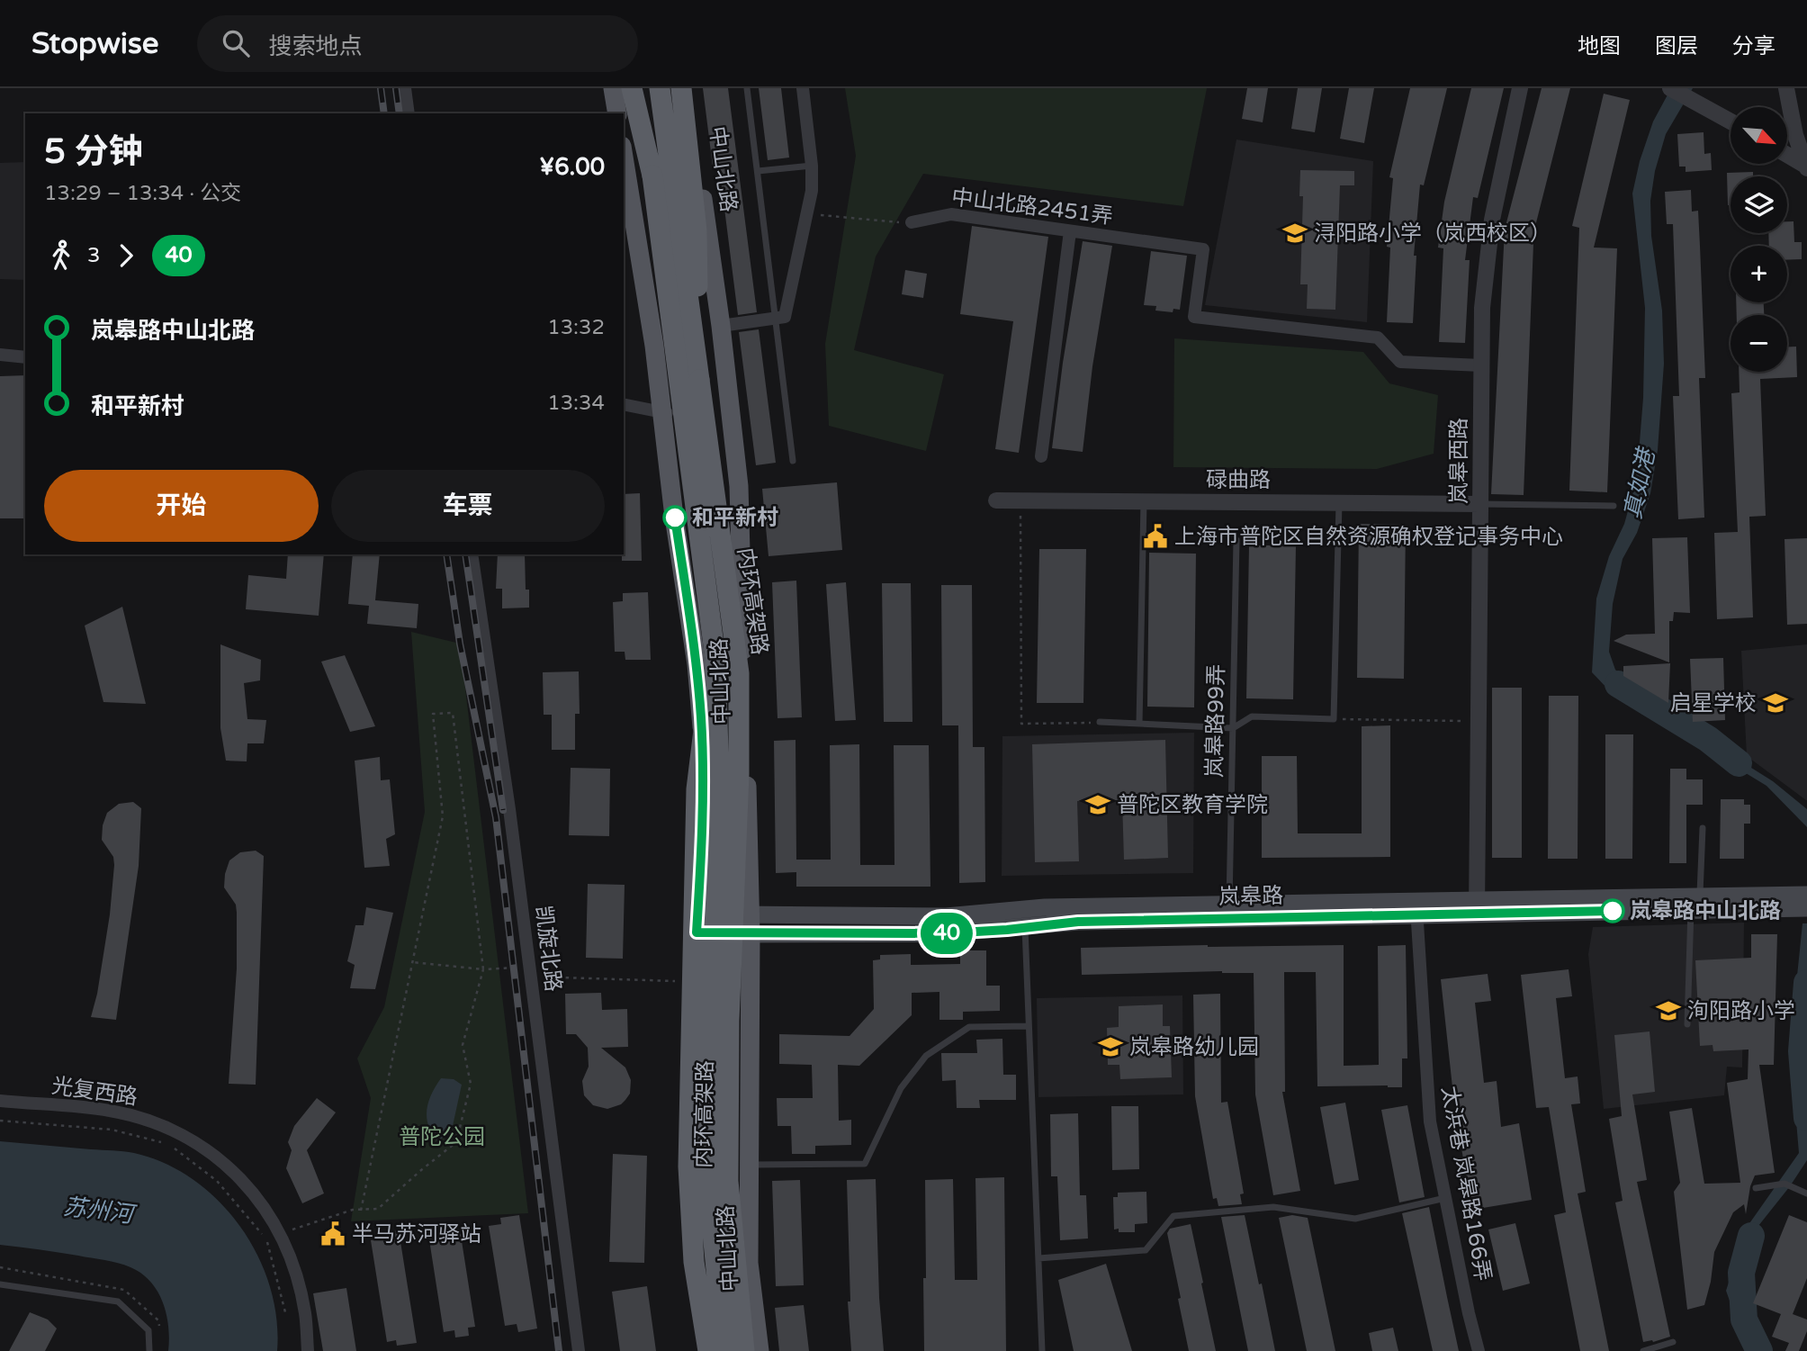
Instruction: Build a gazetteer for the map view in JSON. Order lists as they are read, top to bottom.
{
  "streets": {
    "highway": ["内环高架路"],
    "main road": ["中山北路", "岚皋路"],
    "street": [
      "中山北路2451弄",
      "岚皋西路",
      "碌曲路",
      "凯旋北路",
      "光复西路",
      "太浜巷 岚皋路166弄"
    ],
    "lane": ["岚皋路99弄"]
  },
  "crossings": [
    ["中山北路", "岚皋路"],
    ["中山北路2451弄", "岚皋西路"],
    ["岚皋西路", "碌曲路"],
    ["岚皋西路", "岚皋路"],
    ["岚皋路99弄", "岚皋路"],
    ["岚皋路", "太浜巷 岚皋路166弄"]
  ],
  "water": ["真如港", "苏州河"],
  "parks": ["普陀公园"],
  "places": {
    "school or university": [
      "浔阳路小学（岚西校区）",
      "启星学校",
      "普陀区教育学院",
      "洵阳路小学",
      "岚皋路幼儿园"
    ],
    "other": ["和平新村", "岚皋路中山北路"],
    "public building": ["上海市普陀区自然资源确权登记事务中心", "半马苏河驿站"]
  },
  "lines": ["bus line 40"],
  "north": "bottom right",
  "page": {
    "header": "Stopwise",
    "search": "搜索地点",
    "nav": ["地图", "图层", "分享"],
    "on_map": "40",
    "map_buttons": ["+", "−"],
    "heading": ["5 分钟", "13:29 – 13:34 · 公交", "¥6.00"],
    "legs": ["3", "40"],
    "list": [
      {
        "name": "岚皋路中山北路",
        "value": "13:32"
      },
      {
        "name": "和平新村",
        "value": "13:34"
      }
    ],
    "buttons": ["开始", "车票"]
  }
}
